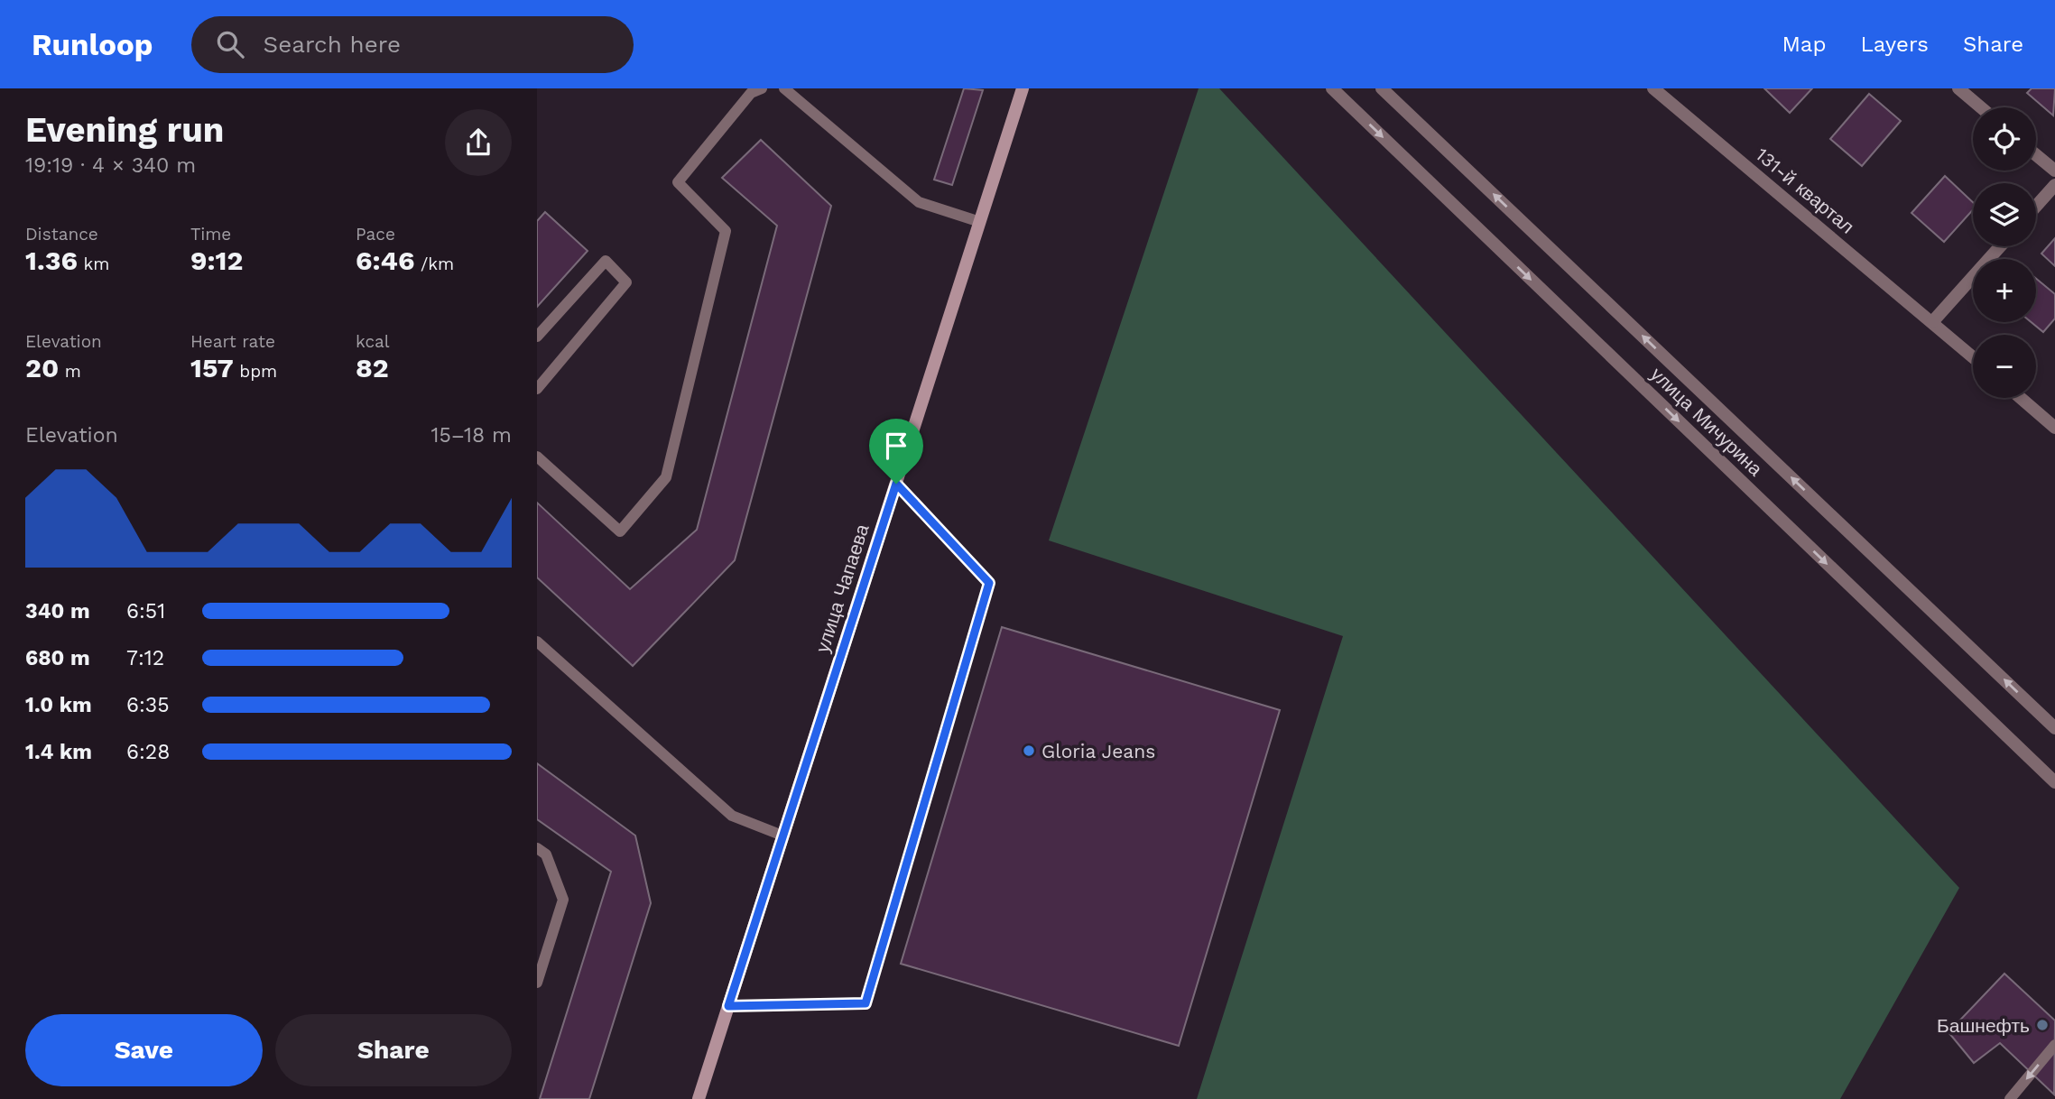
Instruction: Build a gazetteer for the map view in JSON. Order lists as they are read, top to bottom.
{
  "streets": {
    "main road": ["улица Чапаева"],
    "street": ["131-й квартал", "улица Мичурина"]
  },
  "places": ["Gloria Jeans", "Башнефть"],
  "page": {
    "header": "Runloop",
    "search": "Search here",
    "nav": ["Map", "Layers", "Share"],
    "heading": ["Evening run", "19:19 · 4 × 340 m"],
    "map_buttons": ["+", "−"],
    "stats": [
      ["Distance", "1.36 km"],
      ["Time", "9:12"],
      ["Pace", "6:46 /km"],
      ["Elevation", "20 m"],
      ["Heart rate", "157 bpm"],
      ["kcal", "82"]
    ],
    "chart": ["Elevation", "15–18 m"],
    "list": [
      {
        "name": "340 m",
        "note": "6:51"
      },
      {
        "name": "680 m",
        "note": "7:12"
      },
      {
        "name": "1.0 km",
        "note": "6:35"
      },
      {
        "name": "1.4 km",
        "note": "6:28"
      }
    ],
    "buttons": ["Save", "Share"]
  }
}
